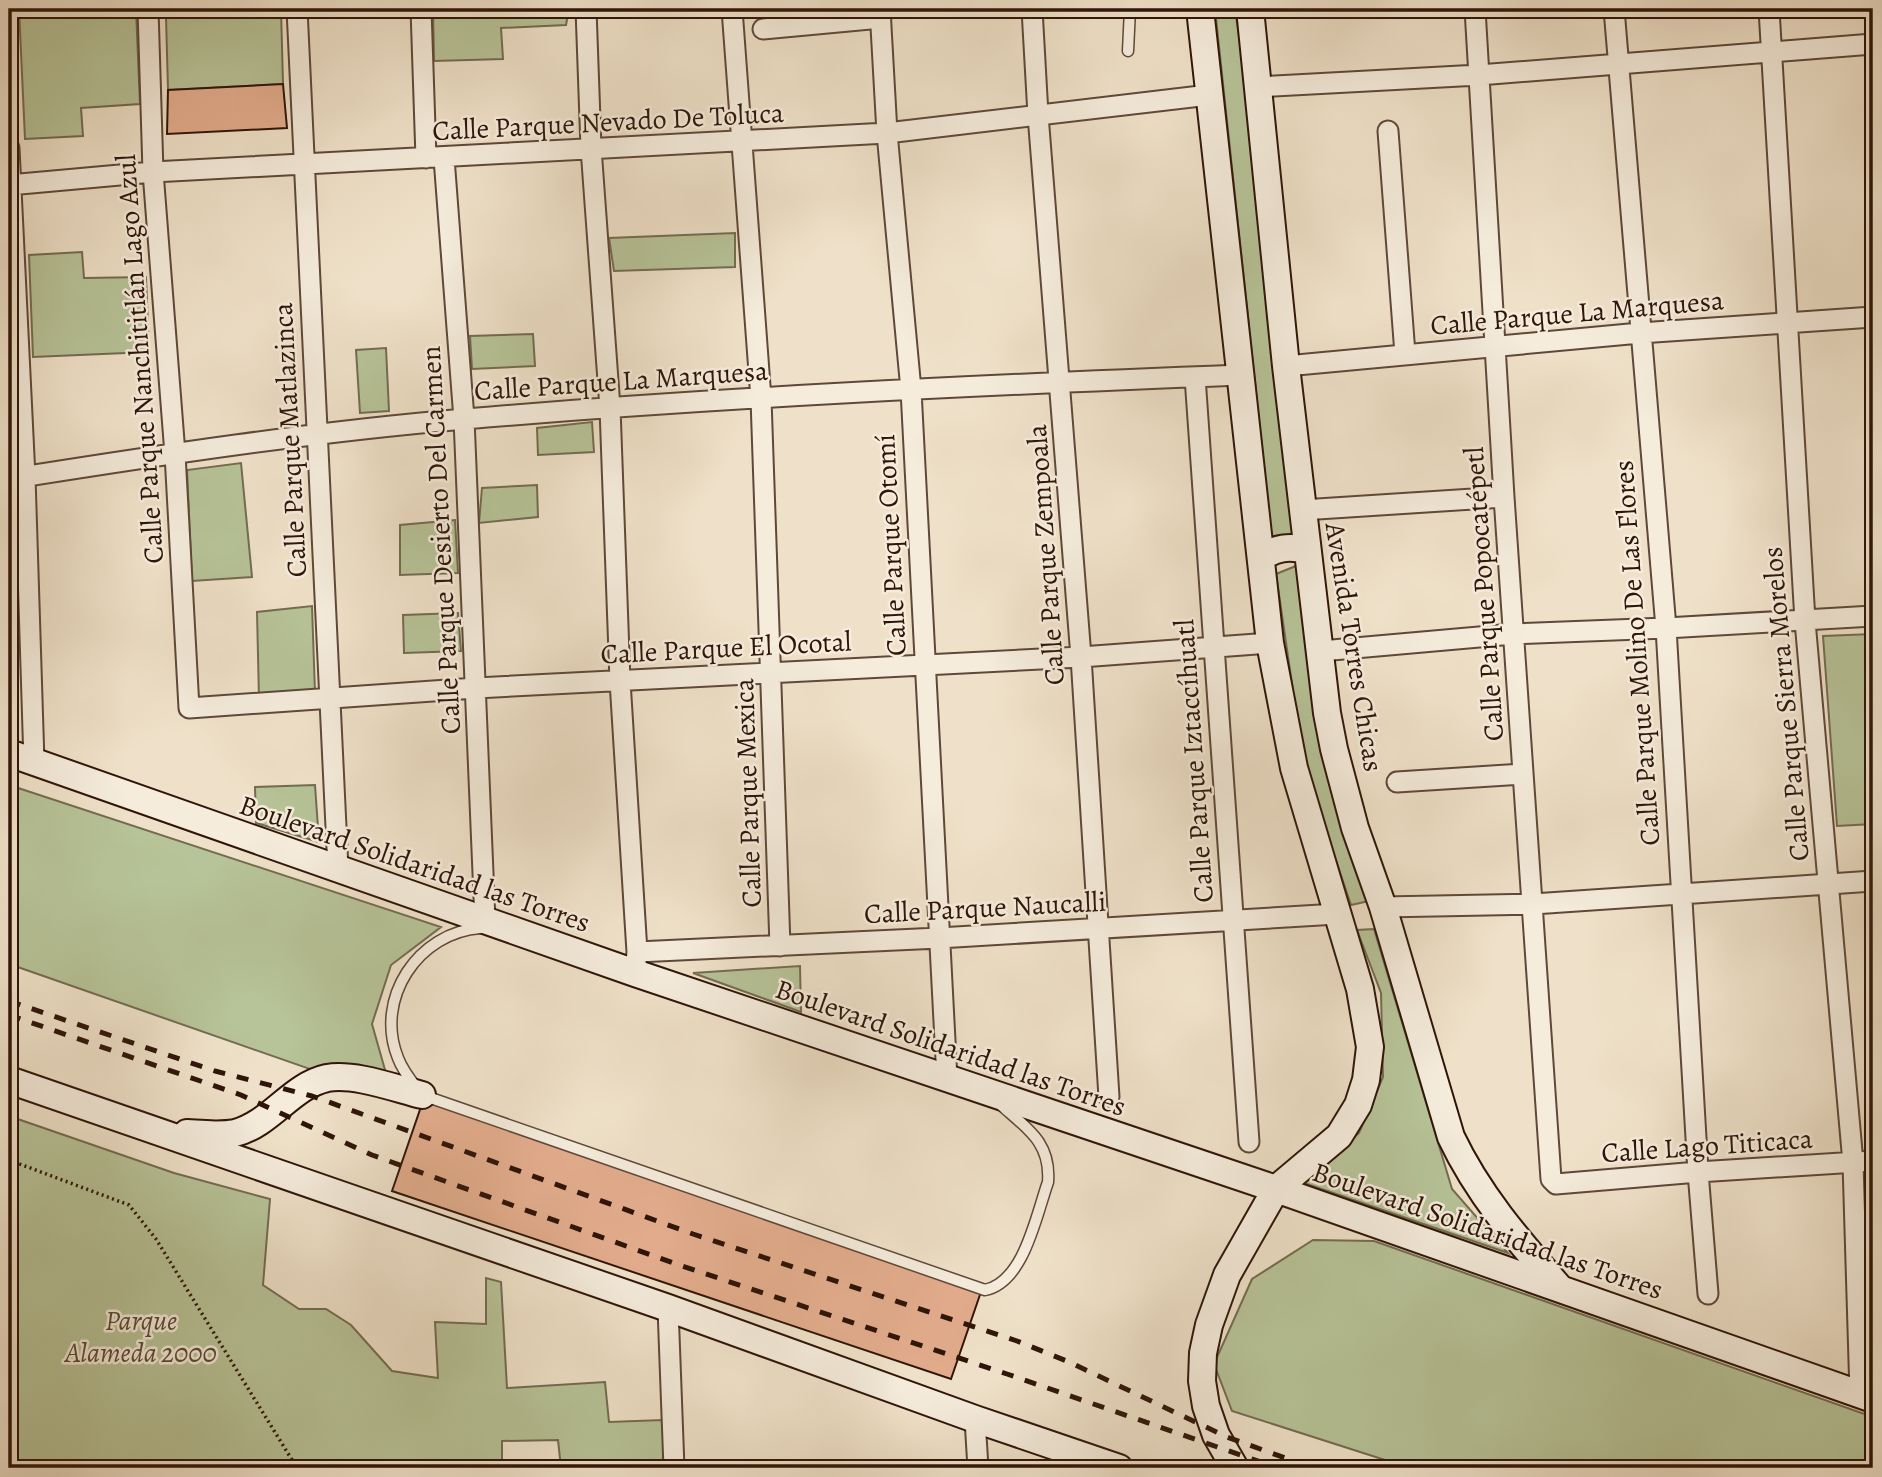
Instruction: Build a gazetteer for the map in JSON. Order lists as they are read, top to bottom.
{
  "streets": {
    "main road": ["Avenida Torres Chicas", "Boulevard Solidaridad las Torres"],
    "street": [
      "Calle Parque Nevado De Toluca",
      "Calle Parque La Marquesa",
      "Calle Parque Nanchititlán Lago Azul",
      "Calle Parque Matlazinca",
      "Calle Parque Desierto Del Carmen",
      "Calle Parque Otomí",
      "Calle Parque Zempoala",
      "Calle Parque Popocatépetl",
      "Calle Parque El Ocotal",
      "Calle Parque Molino De Las Flores",
      "Calle Parque Sierra Morelos",
      "Calle Parque Iztaccíhuatl",
      "Calle Parque Mexica",
      "Calle Parque Naucalli",
      "Calle Lago Titicaca"
    ]
  },
  "crossings": [
    ["Calle Parque Nevado De Toluca", "Calle Parque Nanchititlán Lago Azul"],
    ["Calle Parque Nevado De Toluca", "Calle Parque Matlazinca"],
    ["Calle Parque Nevado De Toluca", "Calle Parque Desierto Del Carmen"],
    ["Calle Parque Nevado De Toluca", "Calle Parque Otomí"],
    ["Calle Parque Nevado De Toluca", "Calle Parque Zempoala"],
    ["Calle Parque Nevado De Toluca", "Calle Parque Mexica"],
    ["Calle Parque La Marquesa", "Calle Parque Nanchititlán Lago Azul"],
    ["Calle Parque La Marquesa", "Calle Parque Matlazinca"],
    ["Calle Parque La Marquesa", "Calle Parque Desierto Del Carmen"],
    ["Calle Parque La Marquesa", "Calle Parque Otomí"],
    ["Calle Parque La Marquesa", "Calle Parque Zempoala"],
    ["Calle Parque La Marquesa", "Calle Parque Popocatépetl"],
    ["Calle Parque La Marquesa", "Avenida Torres Chicas"],
    ["Calle Parque La Marquesa", "Calle Parque Molino De Las Flores"],
    ["Calle Parque La Marquesa", "Calle Parque Sierra Morelos"],
    ["Calle Parque La Marquesa", "Calle Parque Iztaccíhuatl"],
    ["Calle Parque La Marquesa", "Calle Parque Mexica"],
    ["Calle Parque Nanchititlán Lago Azul", "Calle Parque El Ocotal"],
    ["Calle Parque Matlazinca", "Calle Parque El Ocotal"],
    ["Calle Parque Matlazinca", "Boulevard Solidaridad las Torres"],
    ["Calle Parque Desierto Del Carmen", "Calle Parque El Ocotal"],
    ["Calle Parque Desierto Del Carmen", "Boulevard Solidaridad las Torres"],
    ["Calle Parque Otomí", "Calle Parque El Ocotal"],
    ["Calle Parque Otomí", "Boulevard Solidaridad las Torres"],
    ["Calle Parque Otomí", "Calle Parque Naucalli"],
    ["Calle Parque Zempoala", "Calle Parque El Ocotal"],
    ["Calle Parque Zempoala", "Calle Parque Naucalli"],
    ["Calle Parque Popocatépetl", "Calle Lago Titicaca"],
    ["Calle Parque El Ocotal", "Calle Parque Iztaccíhuatl"],
    ["Calle Parque El Ocotal", "Calle Parque Mexica"],
    ["Avenida Torres Chicas", "Boulevard Solidaridad las Torres"],
    ["Calle Parque Molino De Las Flores", "Calle Lago Titicaca"],
    ["Calle Parque Sierra Morelos", "Boulevard Solidaridad las Torres"],
    ["Calle Parque Sierra Morelos", "Calle Lago Titicaca"],
    ["Calle Parque Iztaccíhuatl", "Calle Parque Naucalli"],
    ["Calle Parque Mexica", "Calle Parque Naucalli"],
    ["Boulevard Solidaridad las Torres", "Calle Parque Naucalli"]
  ],
  "parks": ["Parque Alameda 2000"]
}
